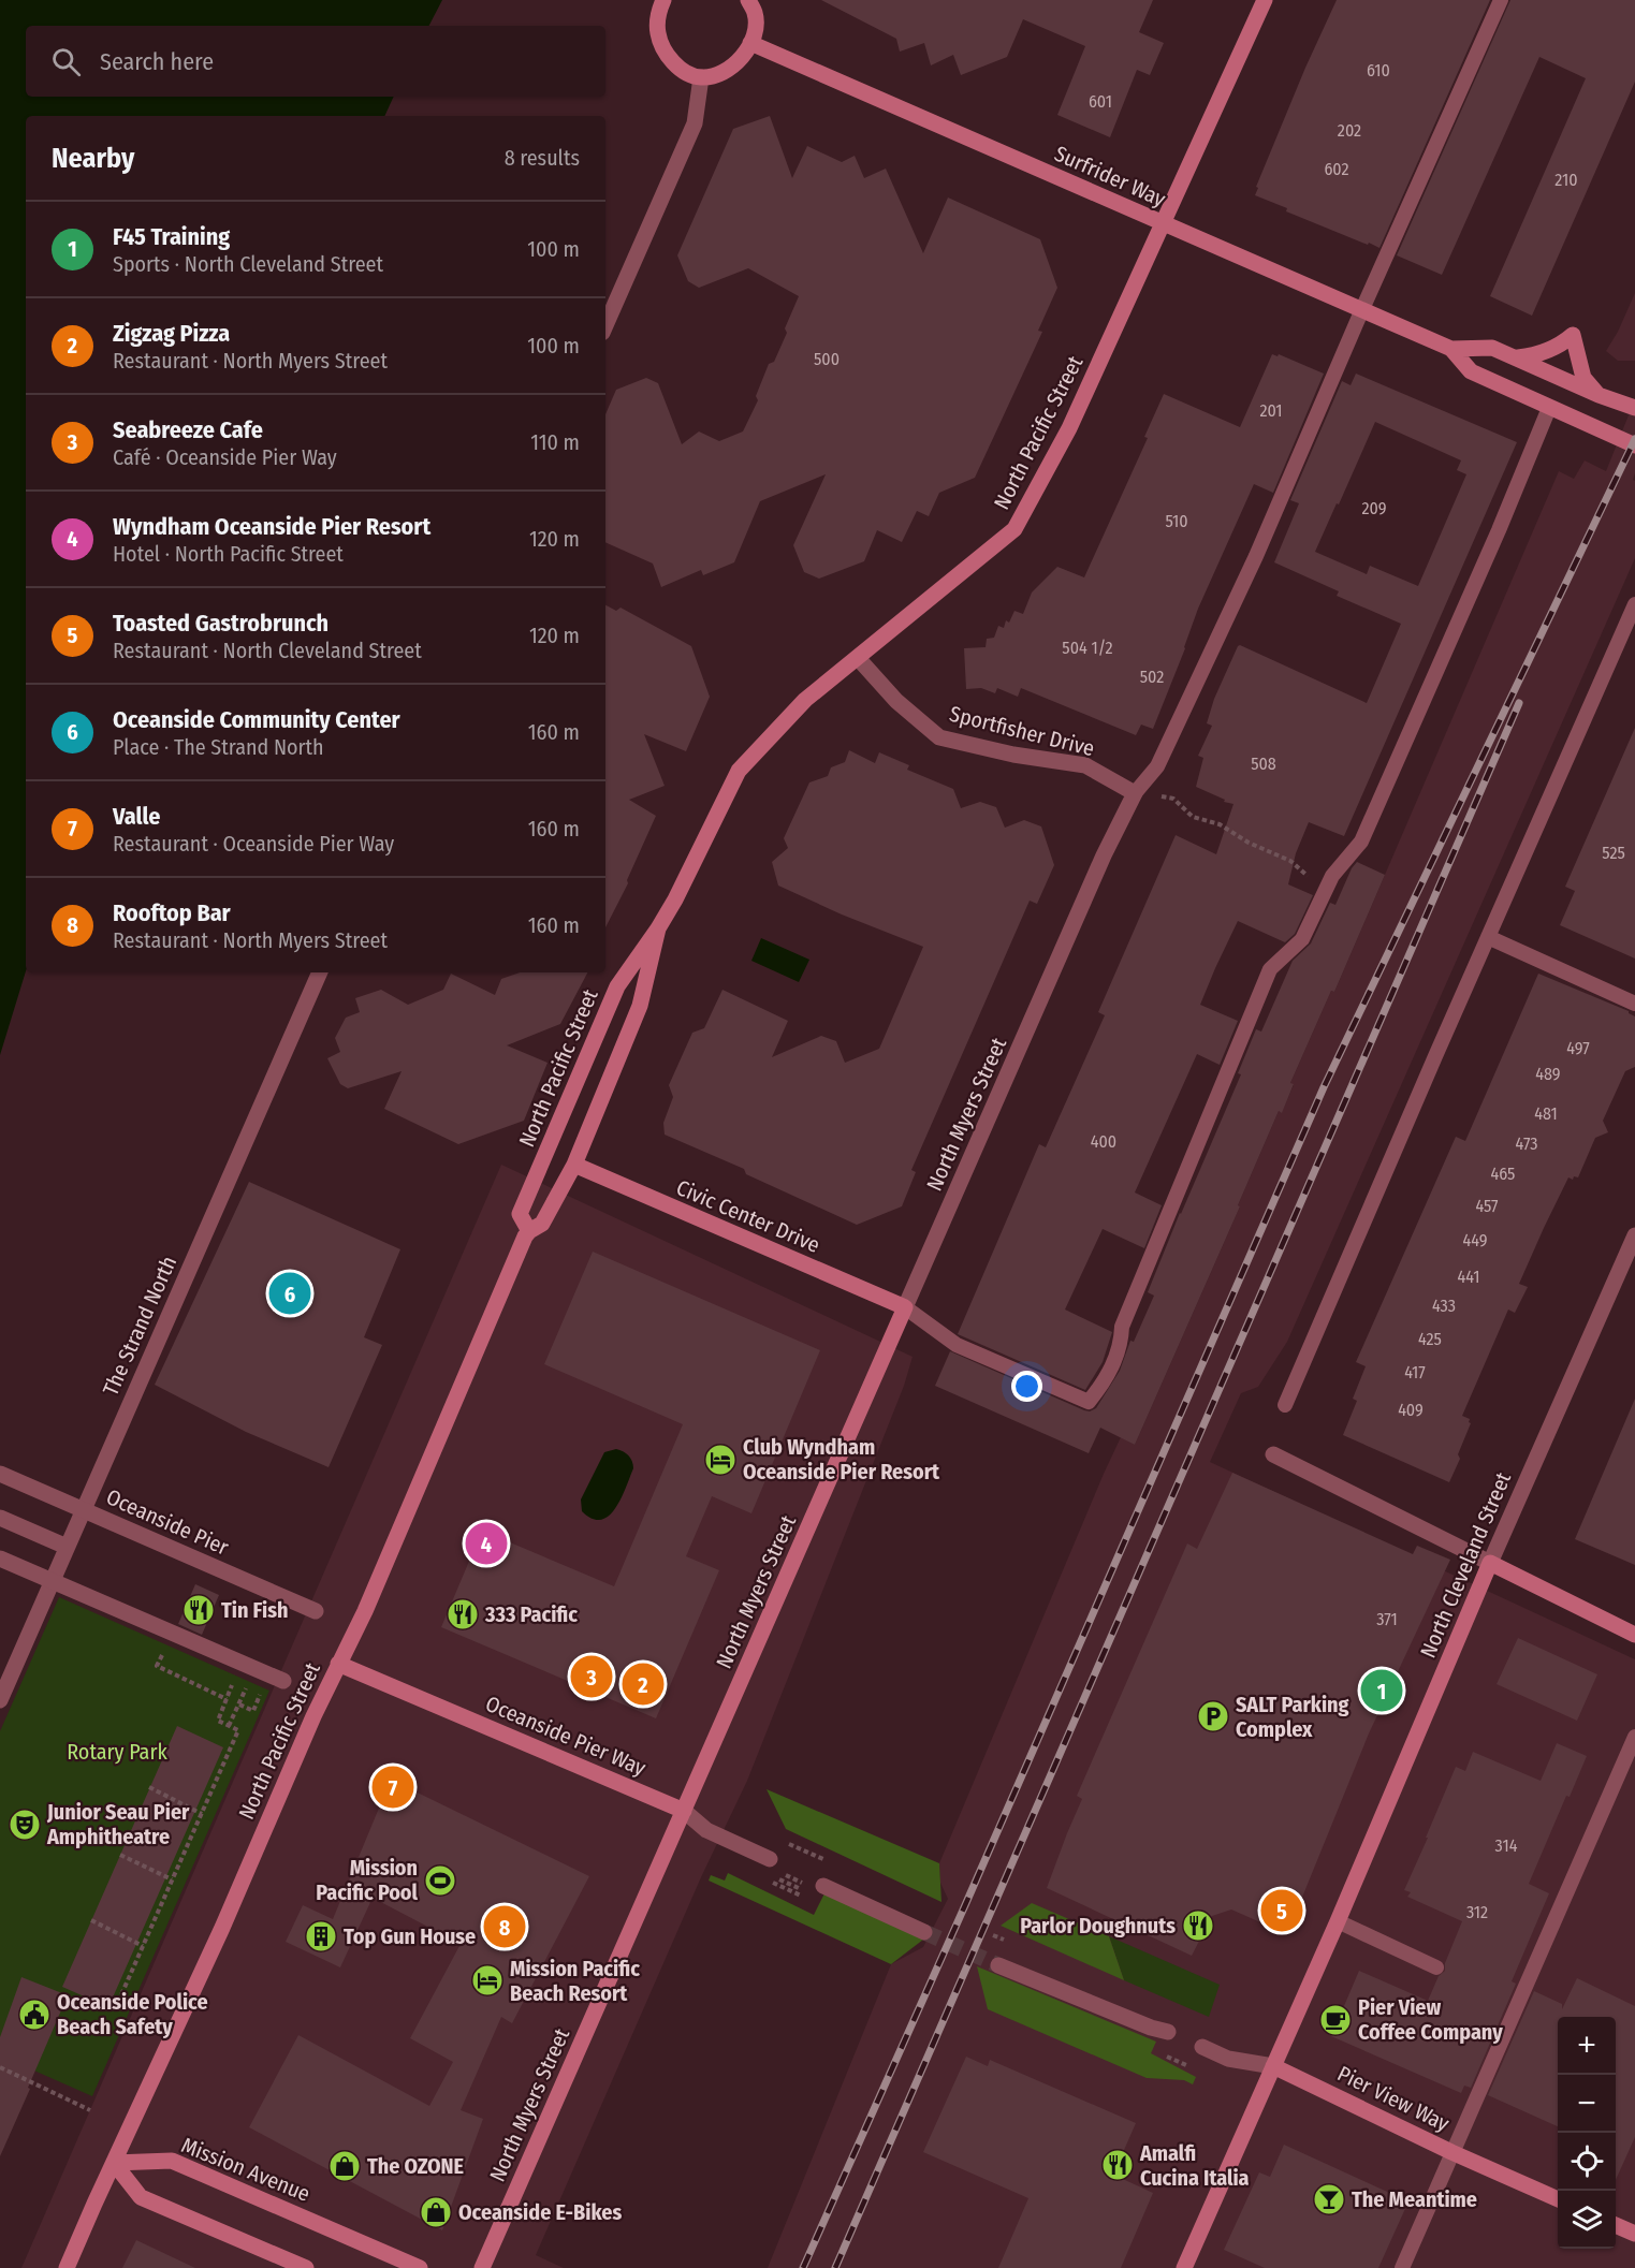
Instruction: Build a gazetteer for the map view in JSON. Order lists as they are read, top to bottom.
{
  "streets": {
    "main road": [
      "Surfrider Way",
      "North Pacific Street",
      "North Myers Street",
      "Civic Center Drive",
      "North Cleveland Street",
      "Oceanside Pier Way",
      "Pier View Way",
      "Mission Avenue"
    ],
    "street": ["Sportfisher Drive", "The Strand North", "Oceanside Pier"]
  },
  "crossings": [
    ["Surfrider Way", "North Pacific Street"],
    ["North Pacific Street", "Sportfisher Drive"],
    ["North Pacific Street", "Civic Center Drive"],
    ["North Pacific Street", "Oceanside Pier Way"],
    ["North Pacific Street", "Mission Avenue"],
    ["Sportfisher Drive", "North Myers Street"],
    ["North Myers Street", "Civic Center Drive"],
    ["North Myers Street", "Oceanside Pier Way"],
    ["North Cleveland Street", "Pier View Way"]
  ],
  "parks": ["Rotary Park"],
  "places": {
    "hotel": ["Club Wyndham Oceanside Pier Resort", "Mission Pacific Beach Resort"],
    "restaurant": [
      "Tin Fish",
      "333 Pacific",
      "Parlor Doughnuts",
      "Amalfi Cucina Italia"
    ],
    "parking": ["SALT Parking Complex"],
    "theatre": ["Junior Seau Pier Amphitheatre"],
    "sports": ["Mission Pacific Pool"],
    "building": ["Top Gun House"],
    "public building": ["Oceanside Police Beach Safety"],
    "cafe": ["Pier View Coffee Company"],
    "shop": ["The OZONE", "Oceanside E-Bikes"],
    "bar": ["The Meantime"]
  },
  "house_numbers": [
    "610",
    "601",
    "202",
    "602",
    "210",
    "500",
    "201",
    "209",
    "510",
    "504 1/2",
    "502",
    "508",
    "525",
    "497",
    "489",
    "481",
    "400",
    "473",
    "465",
    "457",
    "449",
    "441",
    "433",
    "425",
    "417",
    "409",
    "371",
    "314",
    "312"
  ],
  "page": {
    "search": "Search here",
    "heading": ["Nearby", "8 results"],
    "list": [
      {
        "mark": "1",
        "name": "F45 Training",
        "note": "Sports · North Cleveland Street",
        "value": "100 m"
      },
      {
        "mark": "2",
        "name": "Zigzag Pizza",
        "note": "Restaurant · North Myers Street",
        "value": "100 m"
      },
      {
        "mark": "3",
        "name": "Seabreeze Cafe",
        "note": "Café · Oceanside Pier Way",
        "value": "110 m"
      },
      {
        "mark": "4",
        "name": "Wyndham Oceanside Pier Resort",
        "note": "Hotel · North Pacific Street",
        "value": "120 m"
      },
      {
        "mark": "5",
        "name": "Toasted Gastrobrunch",
        "note": "Restaurant · North Cleveland Street",
        "value": "120 m"
      },
      {
        "mark": "6",
        "name": "Oceanside Community Center",
        "note": "Place · The Strand North",
        "value": "160 m"
      },
      {
        "mark": "7",
        "name": "Valle",
        "note": "Restaurant · Oceanside Pier Way",
        "value": "160 m"
      },
      {
        "mark": "8",
        "name": "Rooftop Bar",
        "note": "Restaurant · North Myers Street",
        "value": "160 m"
      }
    ],
    "pins": [
      "6",
      "4",
      "3",
      "2",
      "1",
      "7",
      "5",
      "8"
    ],
    "map_buttons": ["+", "−"]
  }
}
